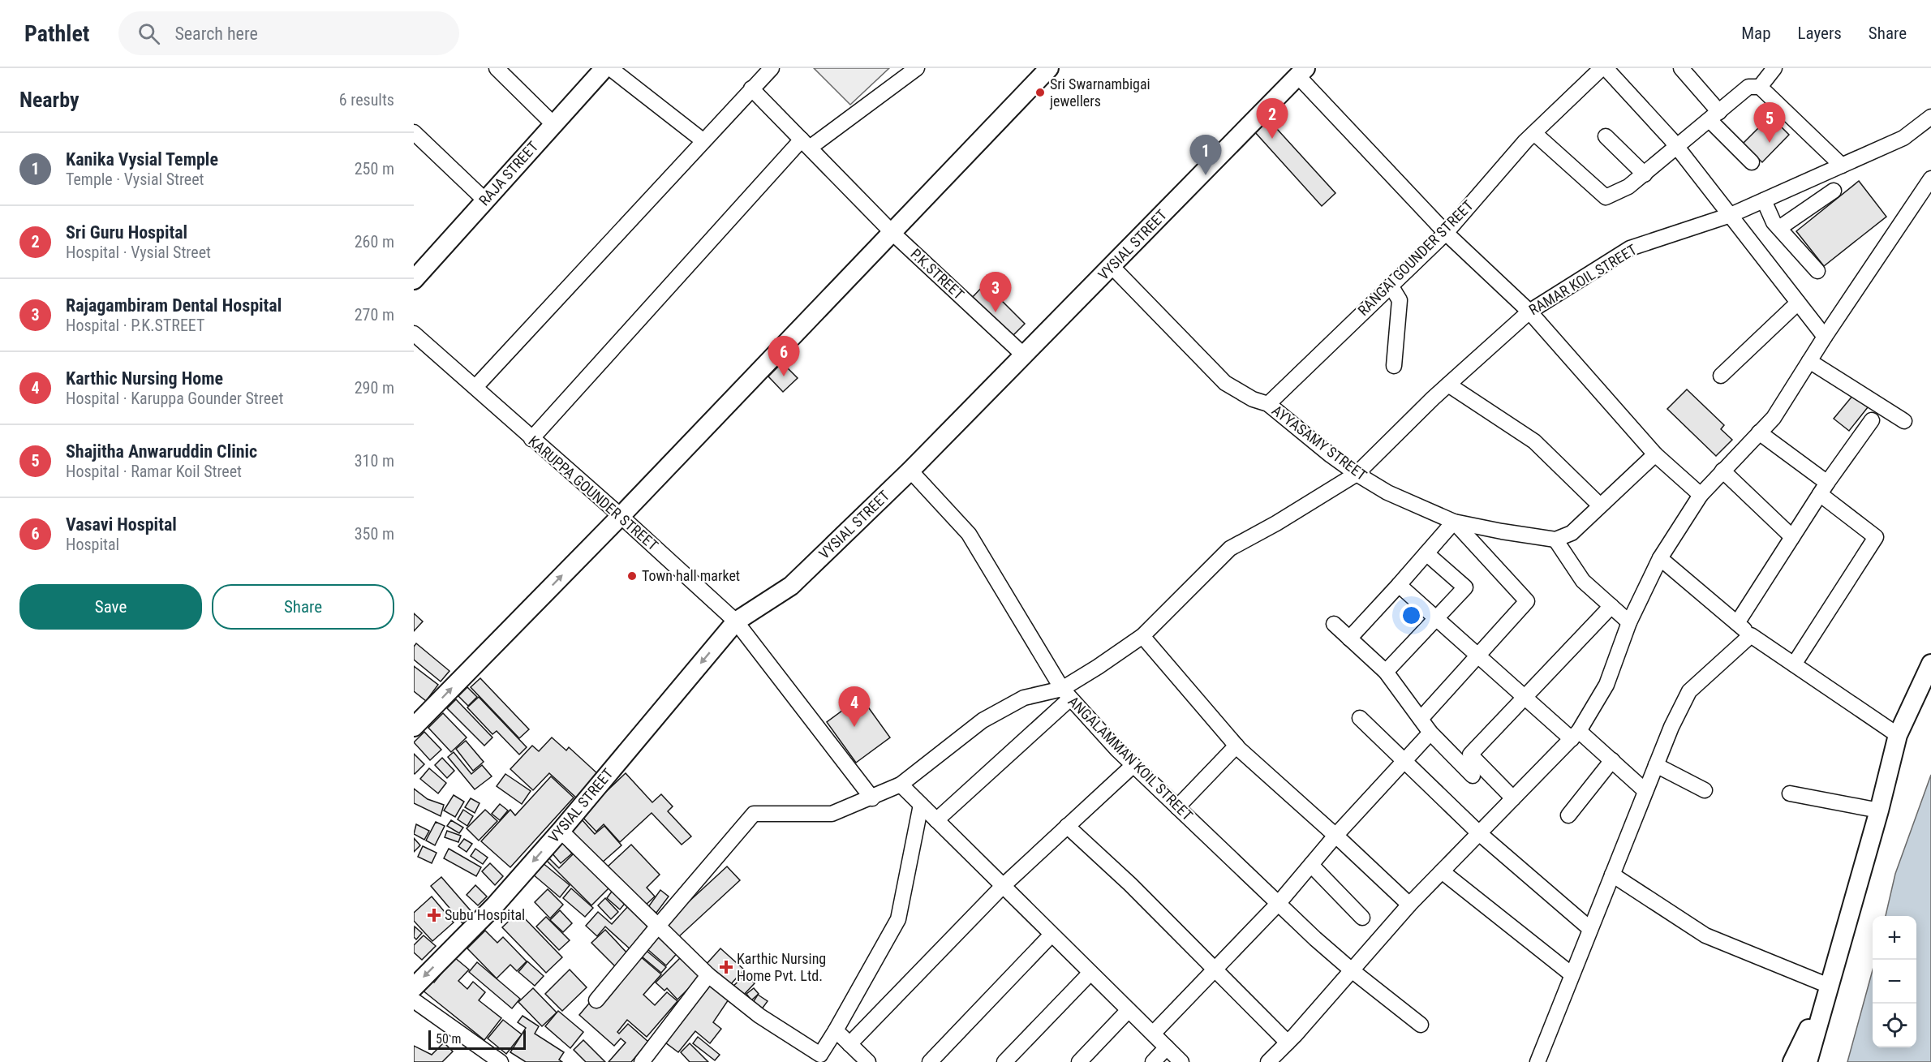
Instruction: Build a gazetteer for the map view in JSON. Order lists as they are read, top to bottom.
{
  "streets": {
    "main road": ["RAJA STREET", "VYSIAL STREET"],
    "street": [
      "RANGAI GOUNDER STREET",
      "P.K.STREET",
      "RAMAR KOIL STREET",
      "AYYASAMY STREET",
      "KARUPPA GOUNDER STREET",
      "ANGALAMMAN KOIL STREET"
    ]
  },
  "crossings": [
    ["VYSIAL STREET", "P.K.STREET"],
    ["VYSIAL STREET", "AYYASAMY STREET"],
    ["VYSIAL STREET", "KARUPPA GOUNDER STREET"],
    ["VYSIAL STREET", "ANGALAMMAN KOIL STREET"],
    ["RANGAI GOUNDER STREET", "AYYASAMY STREET"],
    ["RAMAR KOIL STREET", "AYYASAMY STREET"],
    ["RAMAR KOIL STREET", "ANGALAMMAN KOIL STREET"]
  ],
  "one_way": ["VYSIAL STREET"],
  "places": {
    "other": ["Sri Swarnambigai jewellers", "Town hall market"],
    "health": ["Subu Hospital", "Karthic Nursing Home Pvt. Ltd."]
  },
  "scale_bar": "50 m",
  "page": {
    "header": "Pathlet",
    "search": "Search here",
    "nav": ["Map", "Layers", "Share"],
    "heading": ["Nearby", "6 results"],
    "pins": [
      "2",
      "5",
      "1",
      "3",
      "6",
      "4"
    ],
    "list": [
      {
        "mark": "1",
        "name": "Kanika Vysial Temple",
        "note": "Temple · Vysial Street",
        "value": "250 m"
      },
      {
        "mark": "2",
        "name": "Sri Guru Hospital",
        "note": "Hospital · Vysial Street",
        "value": "260 m"
      },
      {
        "mark": "3",
        "name": "Rajagambiram Dental Hospital",
        "note": "Hospital · P.K.STREET",
        "value": "270 m"
      },
      {
        "mark": "4",
        "name": "Karthic Nursing Home",
        "note": "Hospital · Karuppa Gounder Street",
        "value": "290 m"
      },
      {
        "mark": "5",
        "name": "Shajitha Anwaruddin Clinic",
        "note": "Hospital · Ramar Koil Street",
        "value": "310 m"
      },
      {
        "mark": "6",
        "name": "Vasavi Hospital",
        "note": "Hospital",
        "value": "350 m"
      }
    ],
    "buttons": ["Save", "Share"],
    "map_buttons": ["+", "−"],
    "scale": "50 m"
  }
}
